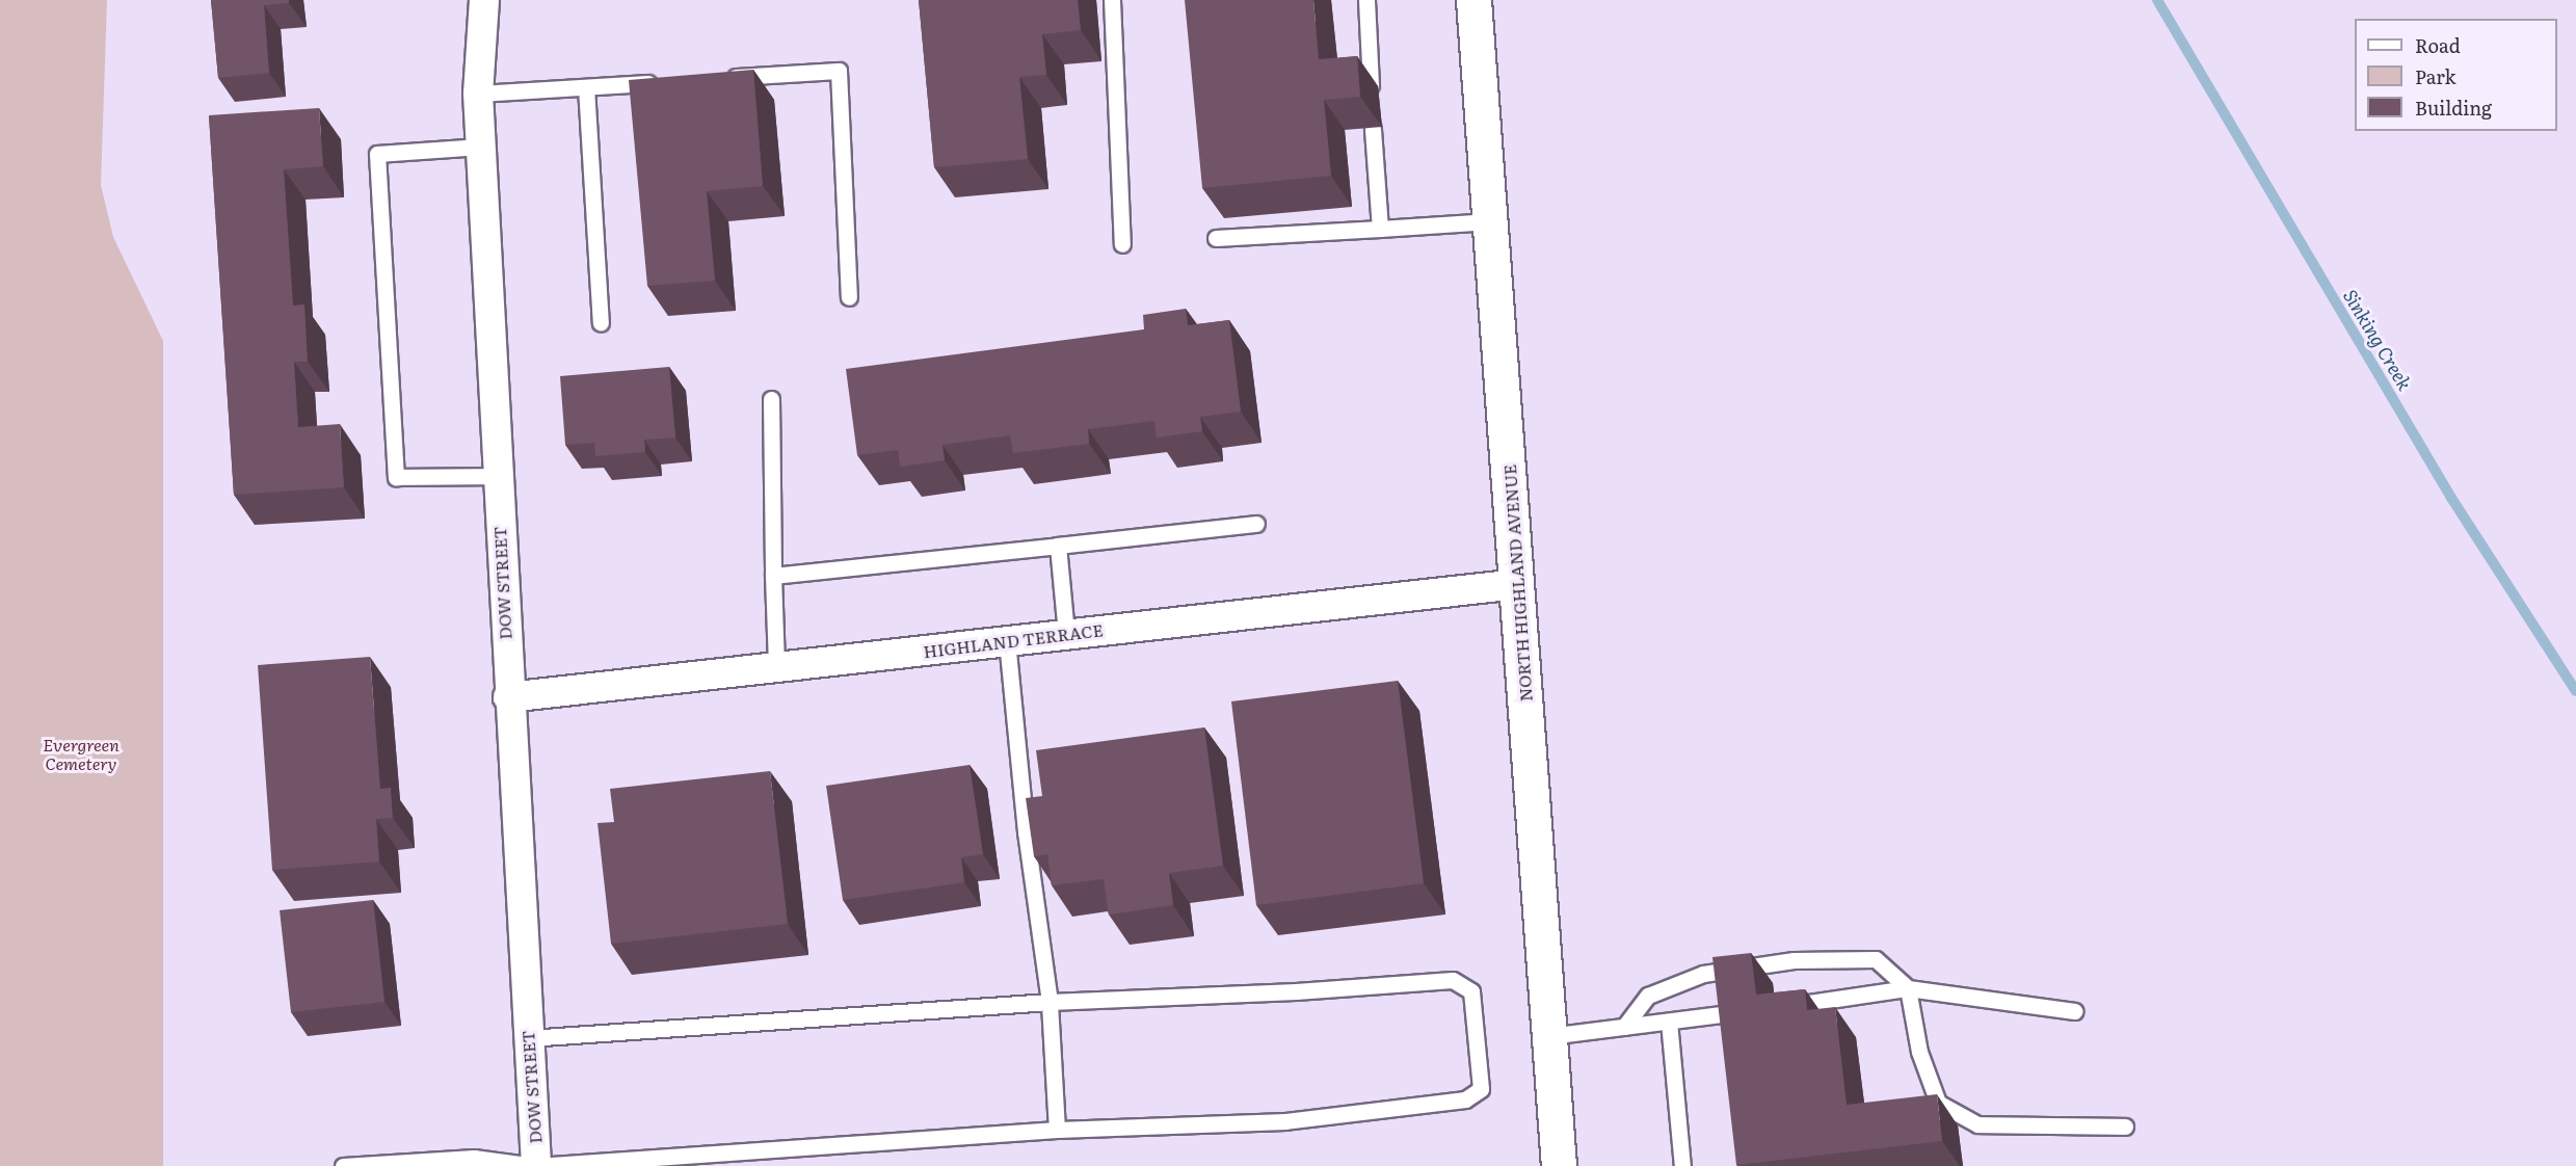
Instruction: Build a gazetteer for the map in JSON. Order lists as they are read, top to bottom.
{
  "streets": {
    "street": ["DOW STREET", "NORTH HIGHLAND AVENUE", "HIGHLAND TERRACE"]
  },
  "crossings": [
    ["DOW STREET", "HIGHLAND TERRACE"],
    ["NORTH HIGHLAND AVENUE", "HIGHLAND TERRACE"]
  ],
  "water": ["Sinking Creek"],
  "parks": ["Evergreen Cemetery"],
  "legend": ["Road", "Park", "Building"]
}
